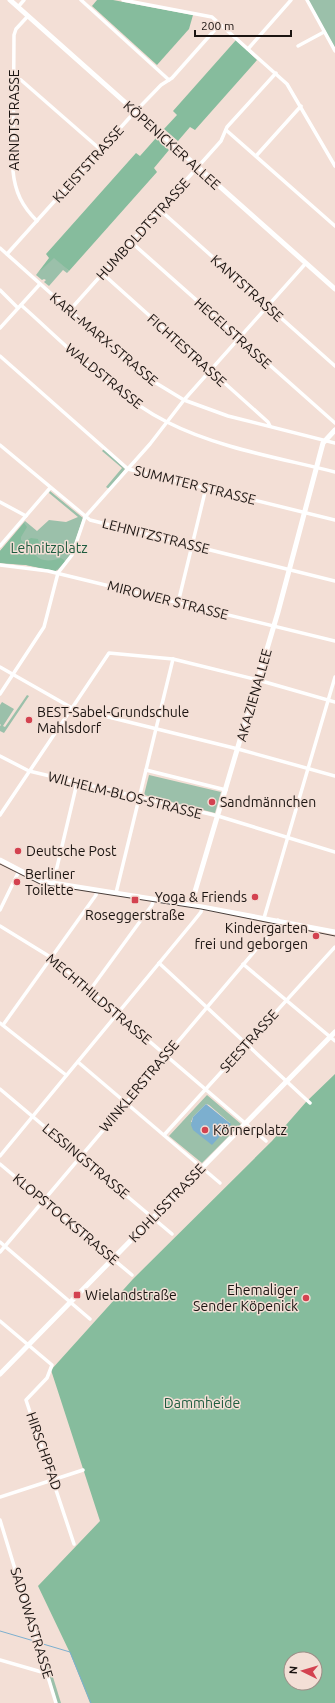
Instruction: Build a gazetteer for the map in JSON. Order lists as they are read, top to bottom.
{
  "streets": {
    "street": [
      "ARNDTSTRASSE",
      "KÖPENICKER ALLEE",
      "KLEISTSTRASSE",
      "HUMBOLDTSTRASSE",
      "KANTSTRASSE",
      "HEGELSTRASSE",
      "KARL-MARX-STRASSE",
      "FICHTESTRASSE",
      "WALDSTRASSE",
      "SUMMTER STRASSE",
      "LEHNITZSTRASSE",
      "MIROWER STRASSE",
      "AKAZIENALLEE",
      "WILHELM-BLOS-STRASSE",
      "MECHTHILDSTRASSE",
      "SEESTRASSE",
      "WINKLERSTRASSE",
      "LESSINGSTRASSE",
      "KOHLISSTRASSE",
      "KLOPSTOCKSTRASSE",
      "HIRSCHPFAD",
      "SADOWASTRASSE"
    ]
  },
  "crossings": [
    ["ARNDTSTRASSE", "KÖPENICKER ALLEE"],
    ["ARNDTSTRASSE", "KLEISTSTRASSE"],
    ["KÖPENICKER ALLEE", "KLEISTSTRASSE"],
    ["KÖPENICKER ALLEE", "HUMBOLDTSTRASSE"],
    ["KLEISTSTRASSE", "KARL-MARX-STRASSE"],
    ["HUMBOLDTSTRASSE", "KANTSTRASSE"],
    ["HUMBOLDTSTRASSE", "HEGELSTRASSE"],
    ["HUMBOLDTSTRASSE", "KARL-MARX-STRASSE"],
    ["HUMBOLDTSTRASSE", "FICHTESTRASSE"],
    ["KARL-MARX-STRASSE", "FICHTESTRASSE"],
    ["KARL-MARX-STRASSE", "AKAZIENALLEE"],
    ["WALDSTRASSE", "AKAZIENALLEE"],
    ["SUMMTER STRASSE", "AKAZIENALLEE"],
    ["LEHNITZSTRASSE", "AKAZIENALLEE"],
    ["MIROWER STRASSE", "AKAZIENALLEE"],
    ["AKAZIENALLEE", "WILHELM-BLOS-STRASSE"],
    ["MECHTHILDSTRASSE", "SEESTRASSE"],
    ["MECHTHILDSTRASSE", "WINKLERSTRASSE"],
    ["MECHTHILDSTRASSE", "KOHLISSTRASSE"],
    ["WINKLERSTRASSE", "LESSINGSTRASSE"],
    ["WINKLERSTRASSE", "KLOPSTOCKSTRASSE"],
    ["LESSINGSTRASSE", "KOHLISSTRASSE"],
    ["KOHLISSTRASSE", "KLOPSTOCKSTRASSE"],
    ["KOHLISSTRASSE", "HIRSCHPFAD"]
  ],
  "parks": ["Lehnitzplatz", "Dammheide"],
  "places": {
    "other": [
      "BEST-Sabel-Grundschule Mahlsdorf",
      "Sandmännchen",
      "Deutsche Post",
      "Berliner Toilette",
      "Yoga & Friends",
      "Kindergarten frei und geborgen",
      "Körnerplatz",
      "Ehemaliger Sender Köpenick"
    ],
    "transit": ["Roseggerstraße", "Wielandstraße"]
  },
  "scale_bar": "200 m",
  "north": "left"
}
